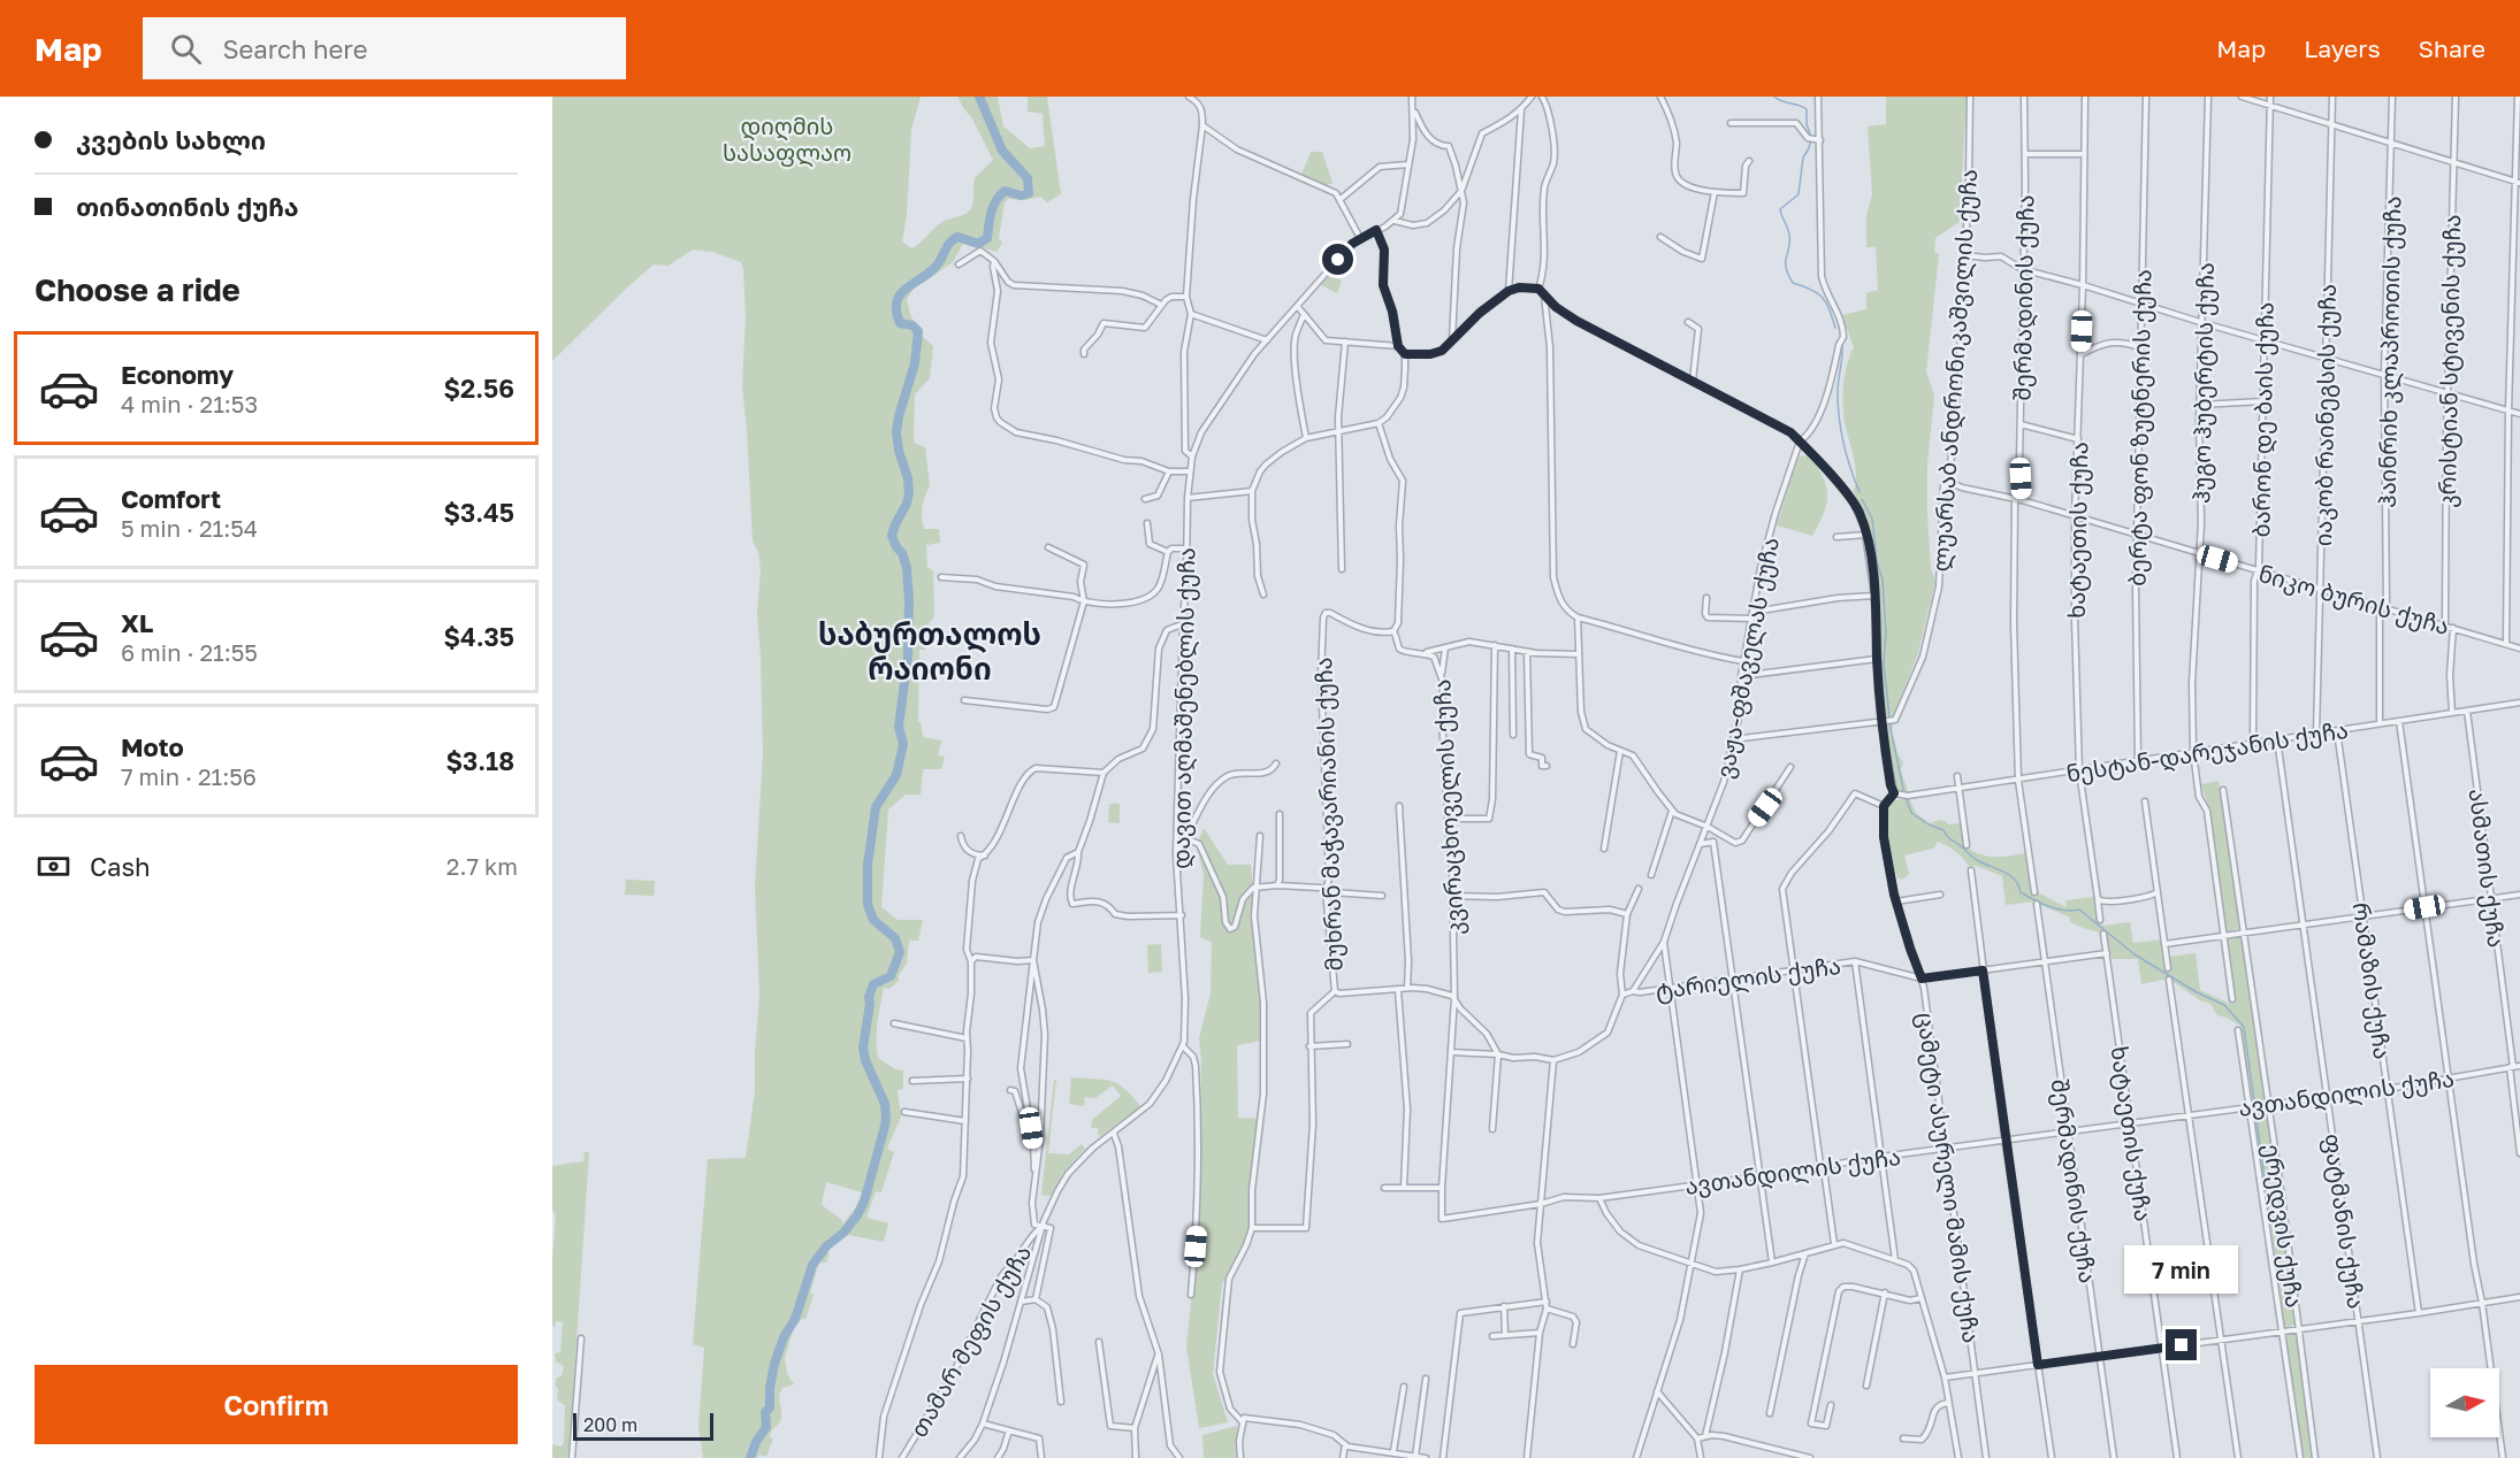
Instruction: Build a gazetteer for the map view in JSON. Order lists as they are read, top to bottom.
{
  "streets": {
    "street": [
      "შერმადინის ქუჩა",
      "ჰაინრიხ კლაპროთის ქუჩა",
      "კრისტიან სტივენის ქუჩა",
      "ლუარსაბ ანდრონიკაშვილის ქუჩა",
      "ჰუგო ჰუბერტის ქუჩა",
      "იაკობ რაინეგსის ქუჩა",
      "ბარონ დე ბაის ქუჩა",
      "ბერტა ფონ ზუტნერის ქუჩა",
      "ხატაეთის ქუჩა",
      "ნიკო ბურის ქუჩა",
      "ვაჟა-ფშაველას ქუჩა",
      "დავით აღმაშენებლის ქუჩა",
      "ნესტან-დარეჯანის ქუჩა",
      "კვირაცხოველის ქუჩა",
      "მუხრან მაჭავარიანის ქუჩა",
      "ასმათის ქუჩა",
      "ტარიელის ქუჩა",
      "რამაზის ქუჩა",
      "ავთანდილის ქუჩა",
      "ცამეტი ასურელი მამის ქუჩა",
      "ფატმანის ქუჩა",
      "ერედვის ქუჩა",
      "თამარ მეფის ქუჩა"
    ]
  },
  "crossings": [
    ["შერმადინის ქუჩა", "ნიკო ბურის ქუჩა"],
    ["შერმადინის ქუჩა", "ტარიელის ქუჩა"],
    ["შერმადინის ქუჩა", "ავთანდილის ქუჩა"],
    ["ჰაინრიხ კლაპროთის ქუჩა", "ნიკო ბურის ქუჩა"],
    ["კრისტიან სტივენის ქუჩა", "ნიკო ბურის ქუჩა"],
    ["ლუარსაბ ანდრონიკაშვილის ქუჩა", "ნიკო ბურის ქუჩა"],
    ["ჰუგო ჰუბერტის ქუჩა", "ნიკო ბურის ქუჩა"],
    ["ჰუგო ჰუბერტის ქუჩა", "ნესტან-დარეჯანის ქუჩა"],
    ["იაკობ რაინეგსის ქუჩა", "ნიკო ბურის ქუჩა"],
    ["იაკობ რაინეგსის ქუჩა", "ნესტან-დარეჯანის ქუჩა"],
    ["ბარონ დე ბაის ქუჩა", "ნიკო ბურის ქუჩა"],
    ["ბარონ დე ბაის ქუჩა", "ნესტან-დარეჯანის ქუჩა"],
    ["ბერტა ფონ ზუტნერის ქუჩა", "ნიკო ბურის ქუჩა"],
    ["ბერტა ფონ ზუტნერის ქუჩა", "ნესტან-დარეჯანის ქუჩა"],
    ["ხატაეთის ქუჩა", "ნიკო ბურის ქუჩა"],
    ["ხატაეთის ქუჩა", "ნესტან-დარეჯანის ქუჩა"],
    ["ხატაეთის ქუჩა", "ტარიელის ქუჩა"],
    ["ხატაეთის ქუჩა", "ავთანდილის ქუჩა"],
    ["ვაჟა-ფშაველას ქუჩა", "ტარიელის ქუჩა"],
    ["დავით აღმაშენებლის ქუჩა", "თამარ მეფის ქუჩა"],
    ["ნესტან-დარეჯანის ქუჩა", "ასმათის ქუჩა"],
    ["ნესტან-დარეჯანის ქუჩა", "რამაზის ქუჩა"],
    ["ნესტან-დარეჯანის ქუჩა", "ფატმანის ქუჩა"],
    ["კვირაცხოველის ქუჩა", "მუხრან მაჭავარიანის ქუჩა"],
    ["კვირაცხოველის ქუჩა", "ავთანდილის ქუჩა"],
    ["ასმათის ქუჩა", "ავთანდილის ქუჩა"],
    ["ტარიელის ქუჩა", "ცამეტი ასურელი მამის ქუჩა"],
    ["რამაზის ქუჩა", "ავთანდილის ქუჩა"],
    ["ავთანდილის ქუჩა", "ცამეტი ასურელი მამის ქუჩა"],
    ["ავთანდილის ქუჩა", "ფატმანის ქუჩა"],
    ["ავთანდილის ქუჩა", "ერედვის ქუჩა"]
  ],
  "districts": ["საბურთალოს რაიონი"],
  "parks": ["დიღმის სასაფლაო"],
  "scale_bar": "200 m",
  "north": "right",
  "page": {
    "header": "Map",
    "search": "Search here",
    "nav": ["Map", "Layers", "Share"],
    "banner": ["კვების სახლი", "თინათინის ქუჩა"],
    "heading": "Choose a ride",
    "list": [
      {
        "name": "Economy",
        "note": "4 min · 21:53",
        "value": "$2.56"
      },
      {
        "name": "Comfort",
        "note": "5 min · 21:54",
        "value": "$3.45"
      },
      {
        "name": "XL",
        "note": "6 min · 21:55",
        "value": "$4.35"
      },
      {
        "name": "Moto",
        "note": "7 min · 21:56",
        "value": "$3.18"
      }
    ],
    "pay": ["Cash", "2.7 km"],
    "bubble": "7 min",
    "buttons": "Confirm",
    "scale": "200 m"
  }
}
